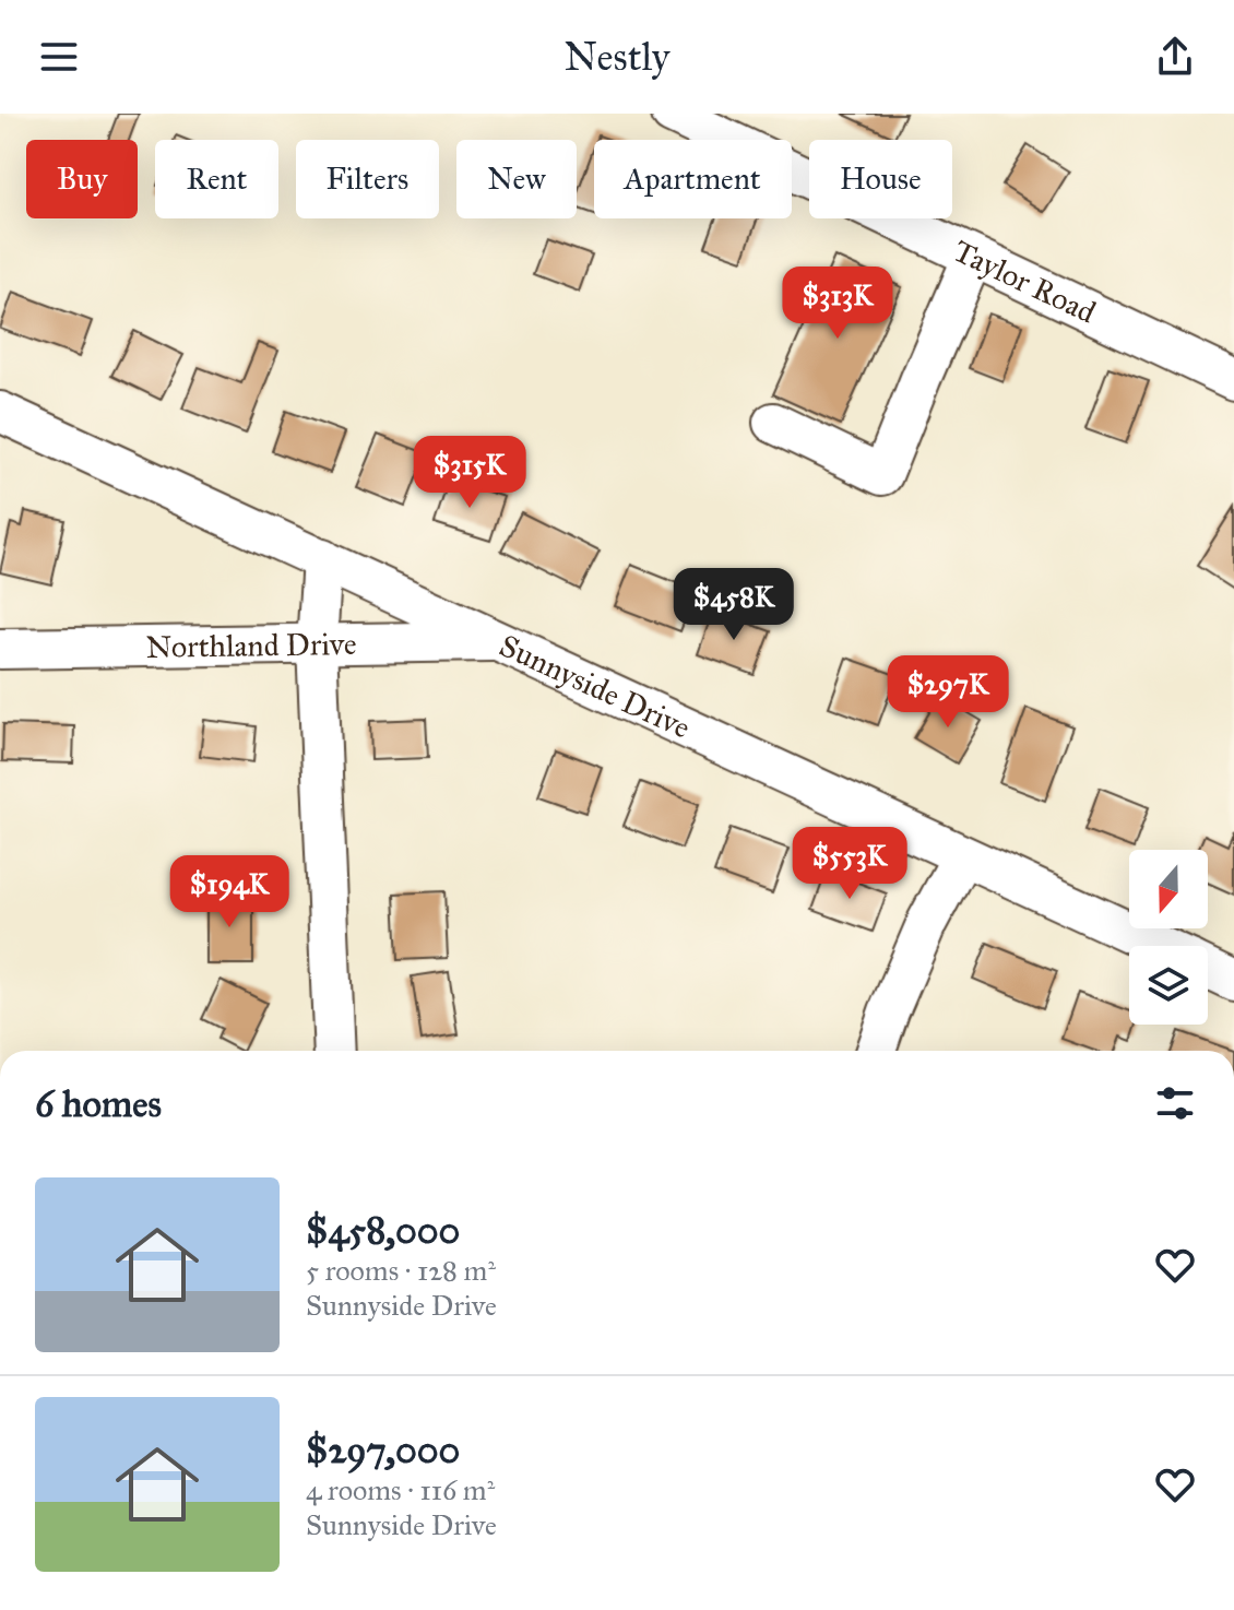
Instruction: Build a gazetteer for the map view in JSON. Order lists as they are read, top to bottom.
{
  "streets": {
    "street": ["Taylor Road", "Northland Drive", "Sunnyside Drive"]
  },
  "crossings": [
    ["Northland Drive", "Sunnyside Drive"]
  ],
  "north": "bottom",
  "page": {
    "header": "Nestly",
    "chip": [
      "Buy",
      "Rent",
      "Filters",
      "New",
      "Apartment",
      "House"
    ],
    "price": [
      "$313K",
      "$315K",
      "$458K",
      "$297K",
      "$553K",
      "$194K"
    ],
    "heading": "6 homes",
    "list": [
      {
        "name": "$458,000",
        "note": "5 rooms · 128 m² · Sunnyside Drive"
      },
      {
        "name": "$297,000",
        "note": "4 rooms · 116 m² · Sunnyside Drive"
      }
    ]
  }
}
